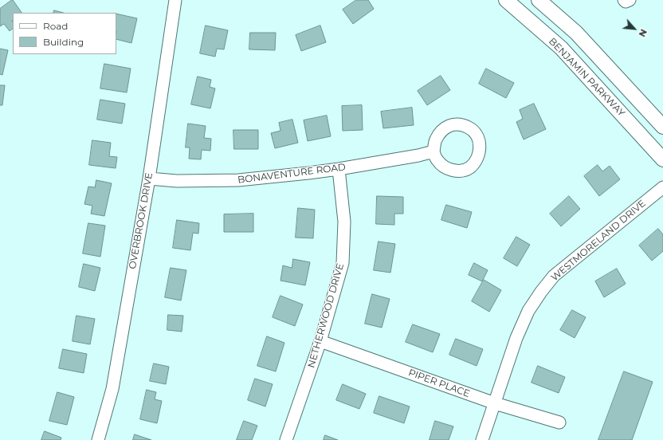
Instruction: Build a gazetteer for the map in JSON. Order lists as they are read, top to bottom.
{
  "streets": {
    "main road": ["BENJAMIN PARKWAY"],
    "street": [
      "BONAVENTURE ROAD",
      "OVERBROOK DRIVE",
      "WESTMORELAND DRIVE",
      "NETHERWOOD DRIVE",
      "PIPER PLACE"
    ]
  },
  "crossings": [
    ["BONAVENTURE ROAD", "OVERBROOK DRIVE"],
    ["BONAVENTURE ROAD", "NETHERWOOD DRIVE"],
    ["WESTMORELAND DRIVE", "PIPER PLACE"],
    ["NETHERWOOD DRIVE", "PIPER PLACE"]
  ],
  "legend": ["Road", "Building"],
  "north": "bottom right"
}
